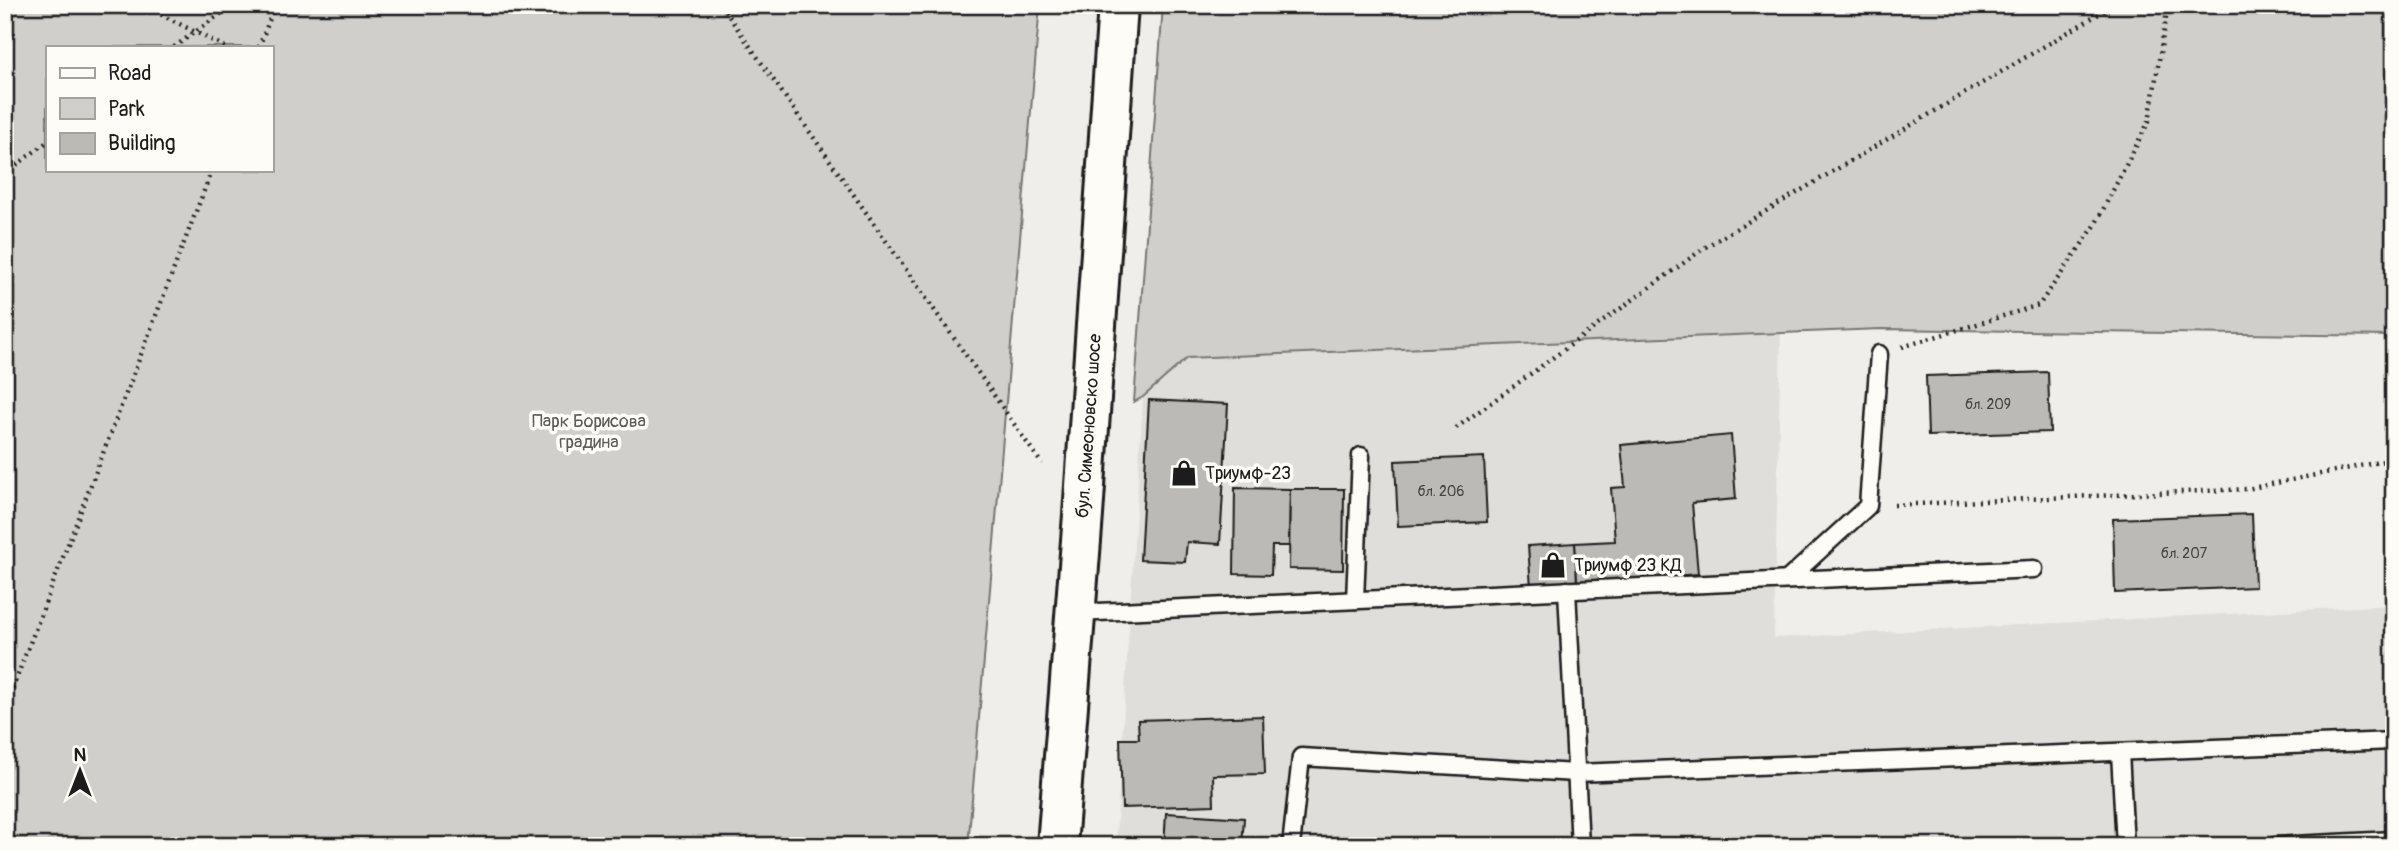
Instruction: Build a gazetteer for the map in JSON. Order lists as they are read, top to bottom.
{
  "streets": {
    "main road": ["бул. Симеоновско шосе"]
  },
  "parks": ["Парк Борисова градина"],
  "places": {
    "shop": ["Триумф-23", "Триумф 23 КД"]
  },
  "house_numbers": ["бл. 209", "бл. 206", "бл. 207"],
  "legend": ["Road", "Park", "Building"],
  "north": "top"
}
